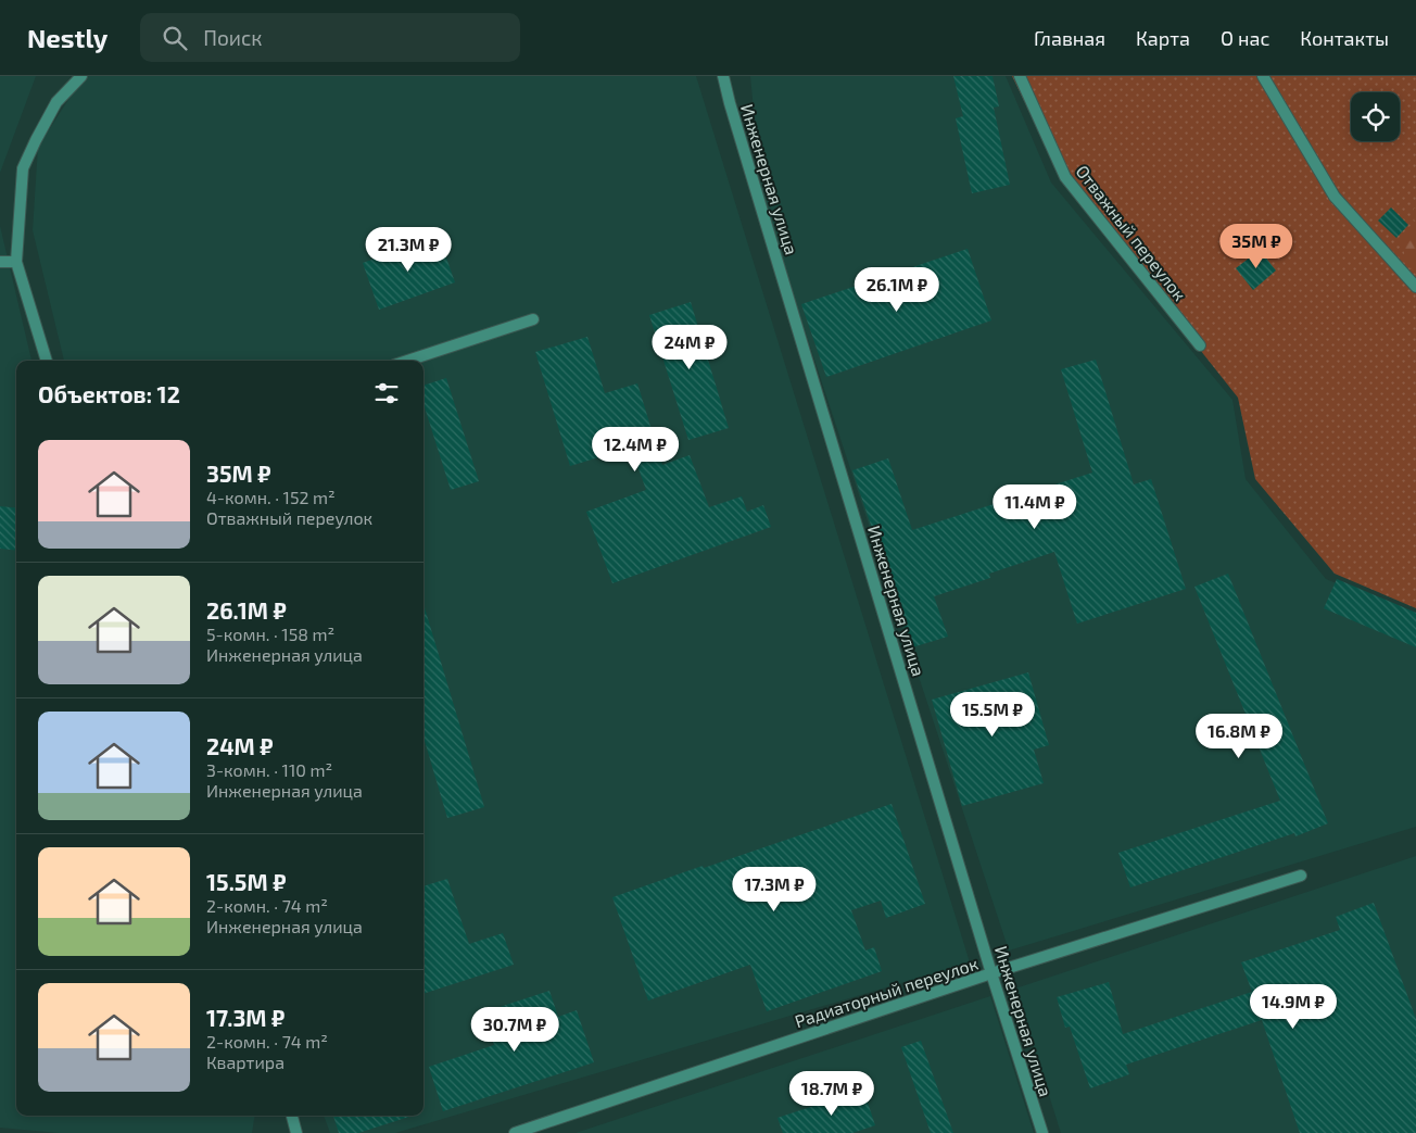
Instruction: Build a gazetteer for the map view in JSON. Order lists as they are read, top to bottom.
{
  "streets": {
    "street": ["Инженерная улица", "Отважный переулок", "Радиаторный переулок"]
  },
  "crossings": [
    ["Инженерная улица", "Радиаторный переулок"]
  ],
  "page": {
    "header": "Nestly",
    "search": "Поиск",
    "nav": [
      "Главная",
      "Карта",
      "О нас",
      "Контакты"
    ],
    "price": [
      "35M ₽",
      "21.3M ₽",
      "26.1M ₽",
      "24M ₽",
      "12.4M ₽",
      "11.4M ₽",
      "15.5M ₽",
      "16.8M ₽",
      "17.3M ₽",
      "14.9M ₽",
      "30.7M ₽",
      "18.7M ₽"
    ],
    "heading": "Объектов: 12",
    "list": [
      {
        "name": "35M ₽",
        "note": "4-комн. · 152 m² · Отважный переулок"
      },
      {
        "name": "26.1M ₽",
        "note": "5-комн. · 158 m² · Инженерная улица"
      },
      {
        "name": "24M ₽",
        "note": "3-комн. · 110 m² · Инженерная улица"
      },
      {
        "name": "15.5M ₽",
        "note": "2-комн. · 74 m² · Инженерная улица"
      },
      {
        "name": "17.3M ₽",
        "note": "2-комн. · 74 m² · Квартира"
      }
    ]
  }
}
